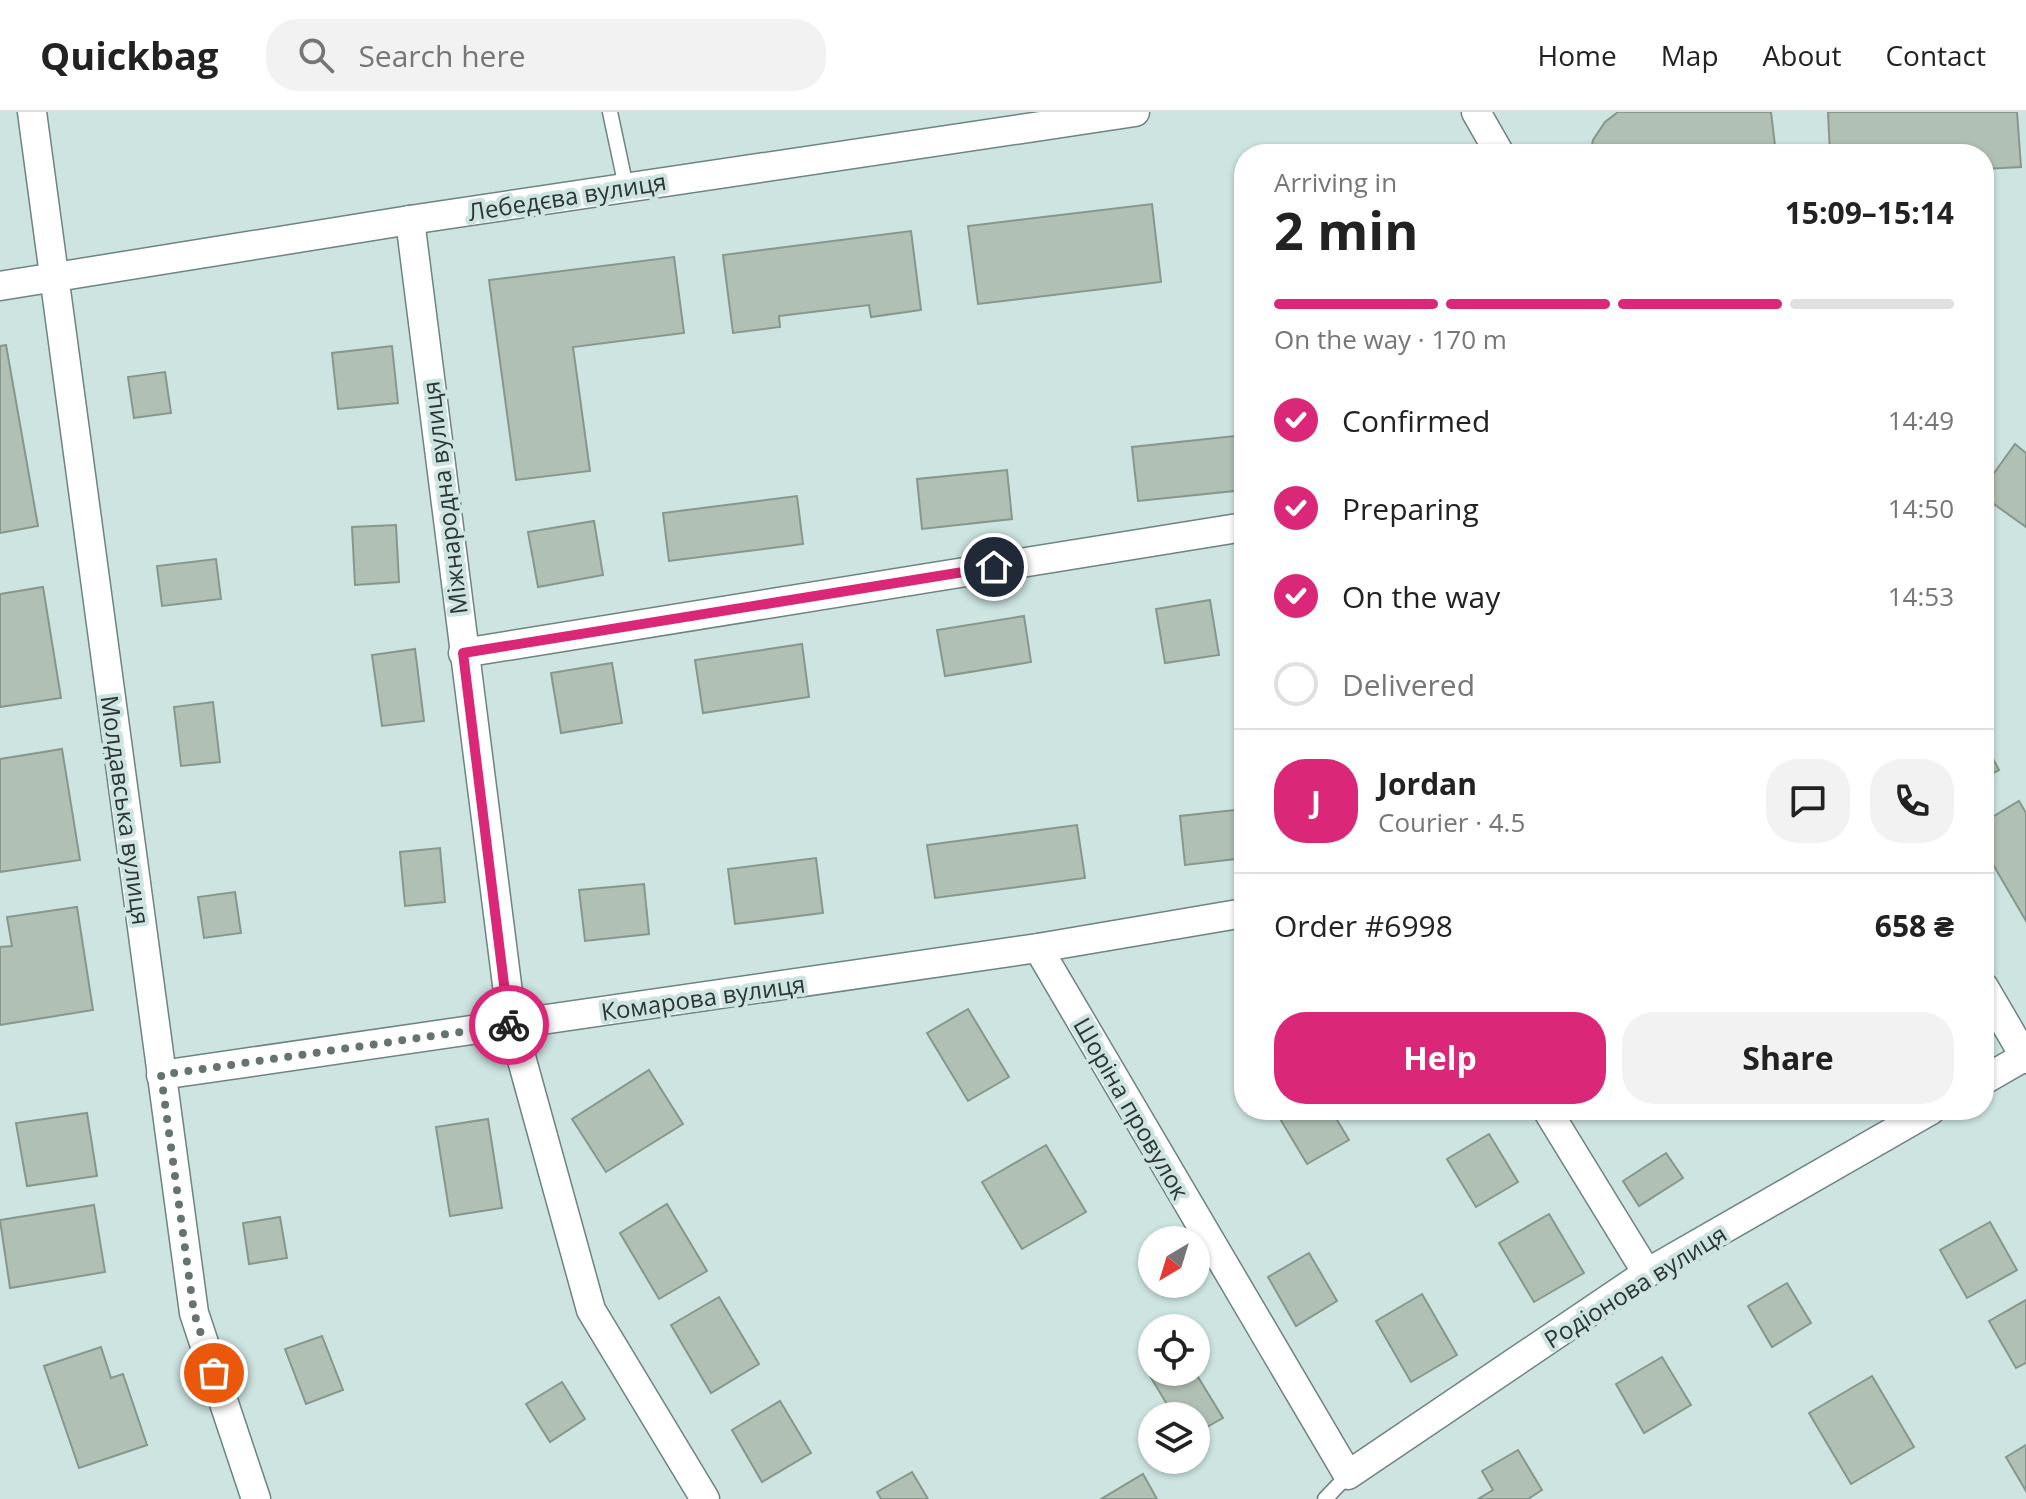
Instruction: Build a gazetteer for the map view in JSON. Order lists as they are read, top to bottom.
{
  "streets": {
    "street": [
      "Лебедєва вулиця",
      "Міжнародна вулиця",
      "Молдавська вулиця",
      "Комарова вулиця",
      "Шоріна провулок",
      "Родіонова вулиця"
    ]
  },
  "crossings": [
    ["Лебедєва вулиця", "Міжнародна вулиця"],
    ["Лебедєва вулиця", "Молдавська вулиця"],
    ["Міжнародна вулиця", "Комарова вулиця"],
    ["Молдавська вулиця", "Комарова вулиця"],
    ["Комарова вулиця", "Шоріна провулок"],
    ["Шоріна провулок", "Родіонова вулиця"]
  ],
  "north": "bottom left",
  "page": {
    "header": "Quickbag",
    "search": "Search here",
    "nav": [
      "Home",
      "Map",
      "About",
      "Contact"
    ],
    "heading": ["2 min", "Arriving in", "15:09–15:14"],
    "panel": [
      "Jordan",
      "Courier · 4.5",
      "Order #6998",
      "658 ₴"
    ],
    "bar": "On the way · 170 m",
    "list": [
      ["Confirmed", "14:49"],
      ["Preparing", "14:50"],
      ["On the way", "14:53"],
      "Delivered"
    ],
    "round": "J",
    "buttons": ["Help", "Share"]
  }
}
